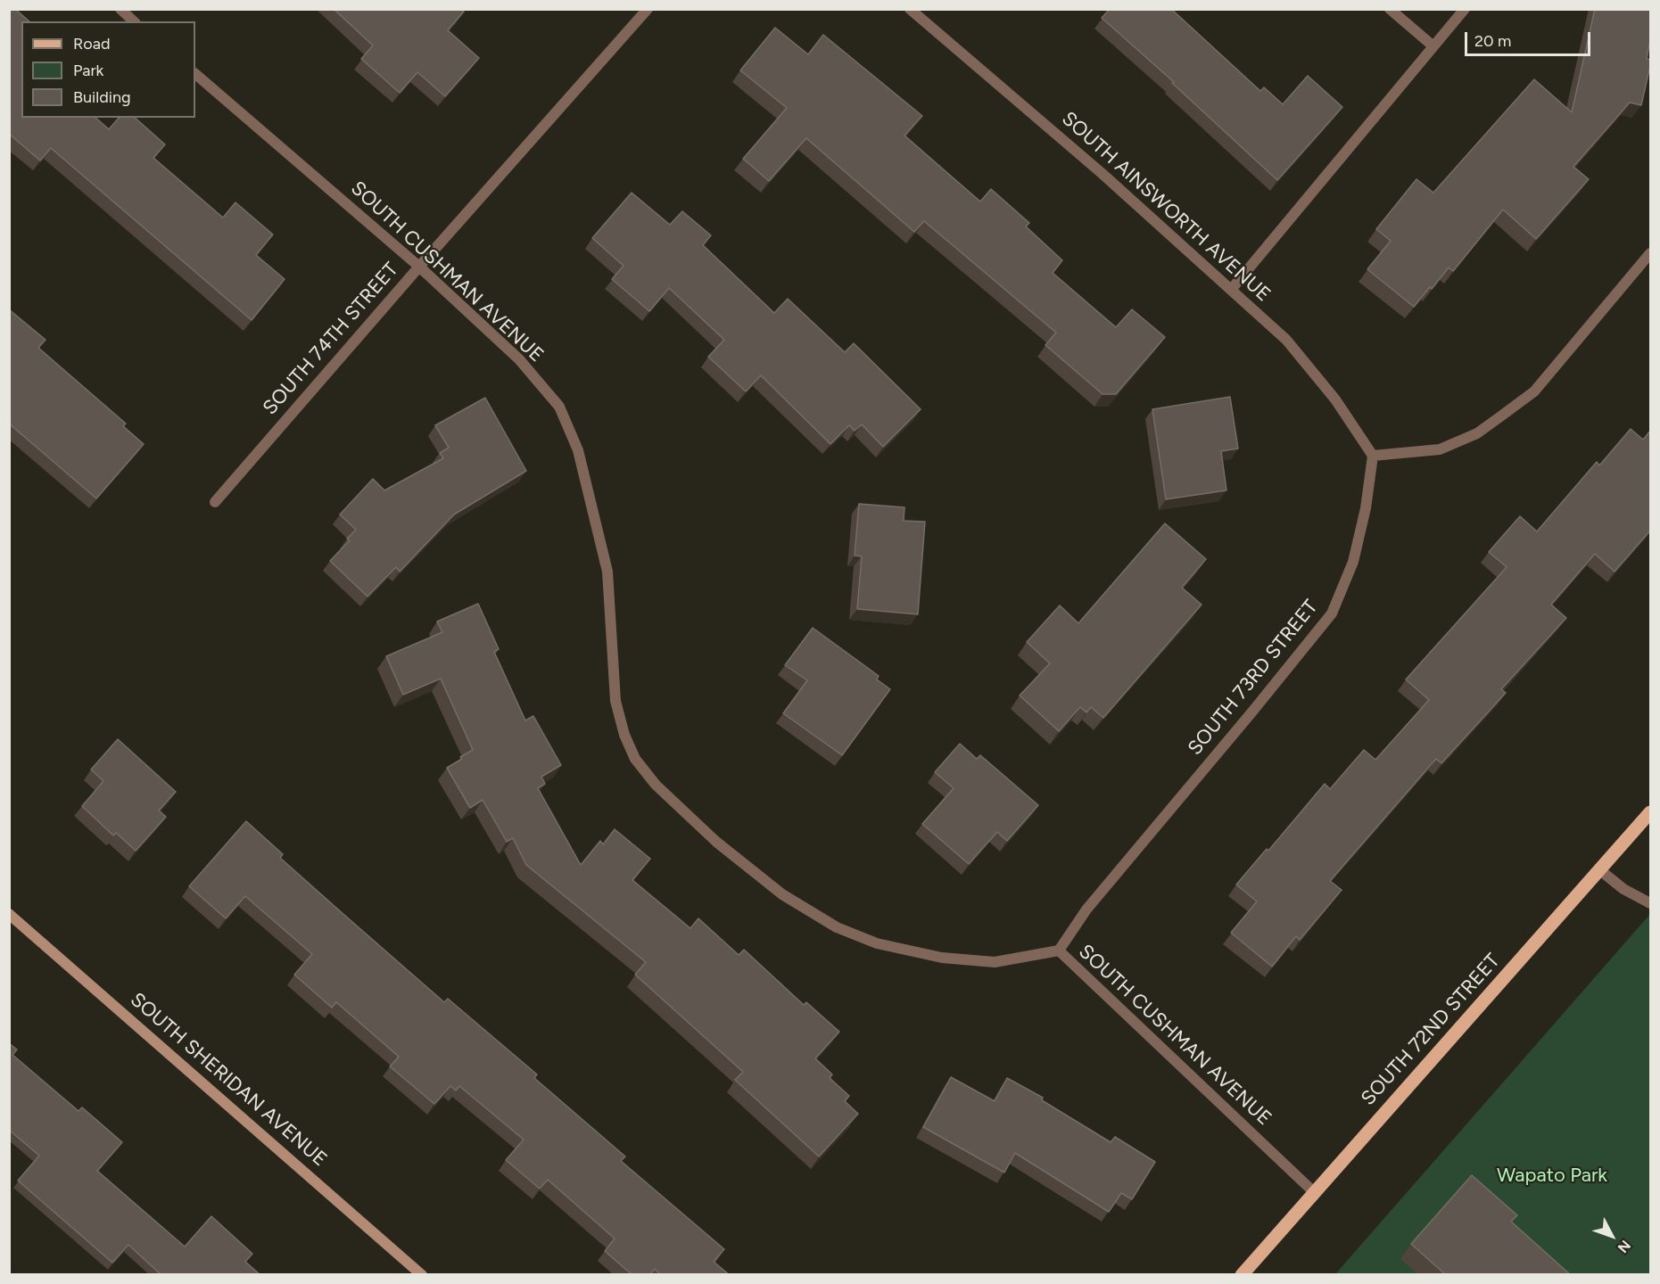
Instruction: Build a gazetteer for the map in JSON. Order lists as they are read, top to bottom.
{
  "streets": {
    "main road": ["SOUTH 72ND STREET"],
    "street": [
      "SOUTH AINSWORTH AVENUE",
      "SOUTH CUSHMAN AVENUE",
      "SOUTH 74TH STREET",
      "SOUTH 73RD STREET",
      "SOUTH SHERIDAN AVENUE"
    ]
  },
  "crossings": [
    ["SOUTH AINSWORTH AVENUE", "SOUTH 73RD STREET"],
    ["SOUTH CUSHMAN AVENUE", "SOUTH 74TH STREET"],
    ["SOUTH CUSHMAN AVENUE", "SOUTH 73RD STREET"],
    ["SOUTH CUSHMAN AVENUE", "SOUTH 72ND STREET"]
  ],
  "parks": ["Wapato Park"],
  "legend": ["Road", "Park", "Building"],
  "scale_bar": "20 m",
  "north": "bottom right"
}
